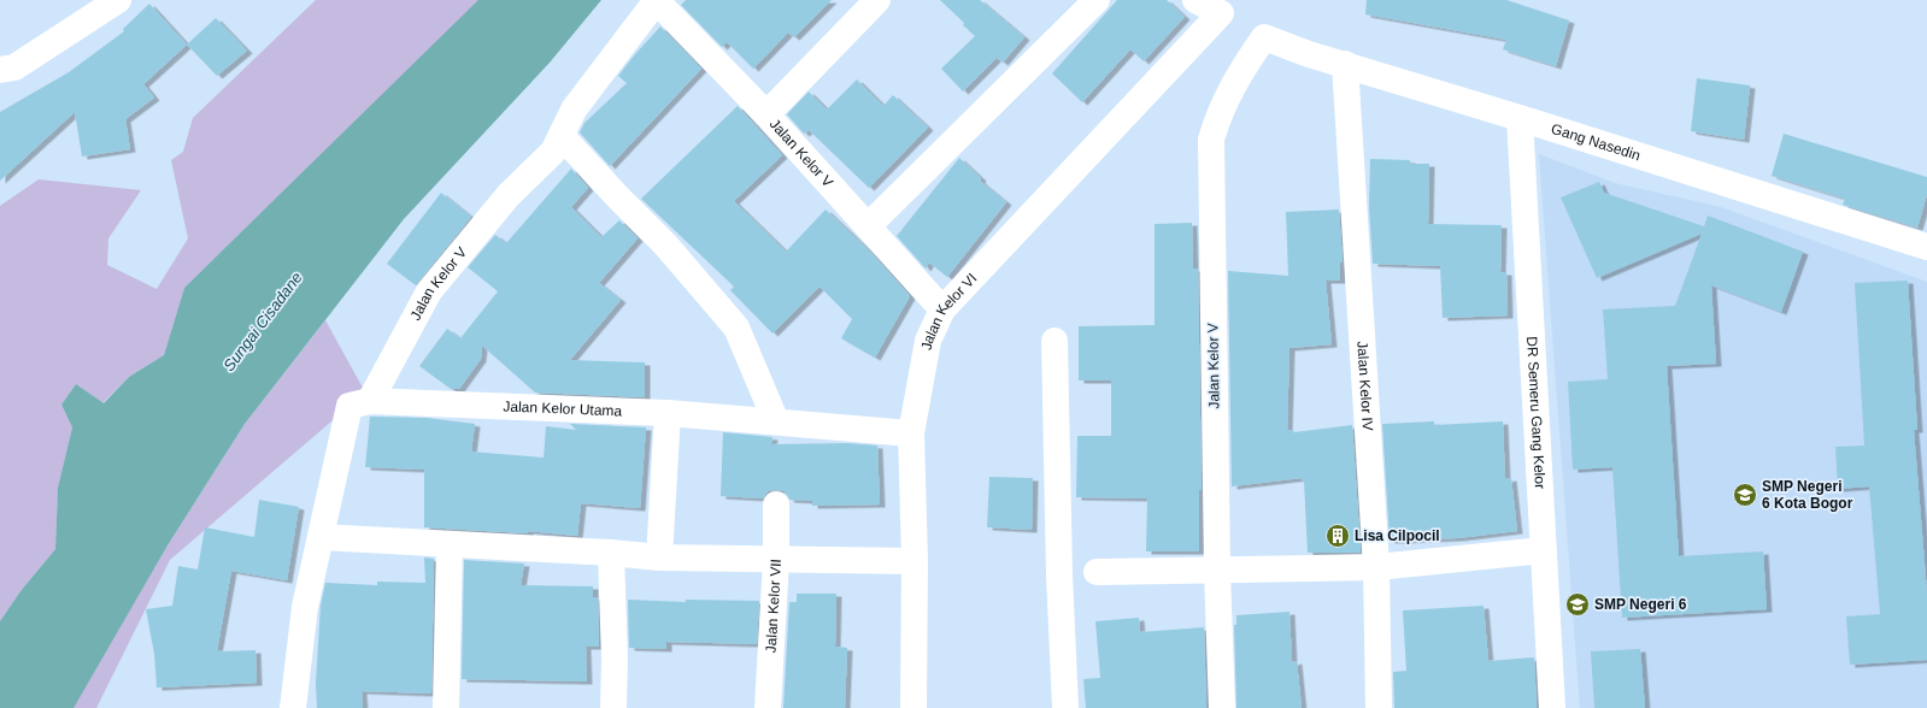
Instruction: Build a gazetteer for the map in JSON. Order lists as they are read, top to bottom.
{
  "streets": {
    "street": [
      "Gang Nasedin",
      "Jalan Kelor V",
      "Jalan Kelor VI",
      "Jalan Kelor IV",
      "Jalan Kelor Utama",
      "DR Semeru Gang Kelor",
      "Jalan Kelor VII"
    ]
  },
  "crossings": [
    ["Gang Nasedin", "Jalan Kelor V"],
    ["Gang Nasedin", "Jalan Kelor IV"],
    ["Gang Nasedin", "DR Semeru Gang Kelor"],
    ["Jalan Kelor V", "Jalan Kelor VI"],
    ["Jalan Kelor V", "Jalan Kelor Utama"],
    ["Jalan Kelor VI", "Jalan Kelor Utama"]
  ],
  "water": ["Sungai Cisadane"],
  "places": {
    "school or university": ["SMP Negeri 6 Kota Bogor", "SMP Negeri 6"],
    "building": ["Lisa Cilpocil"]
  }
}
